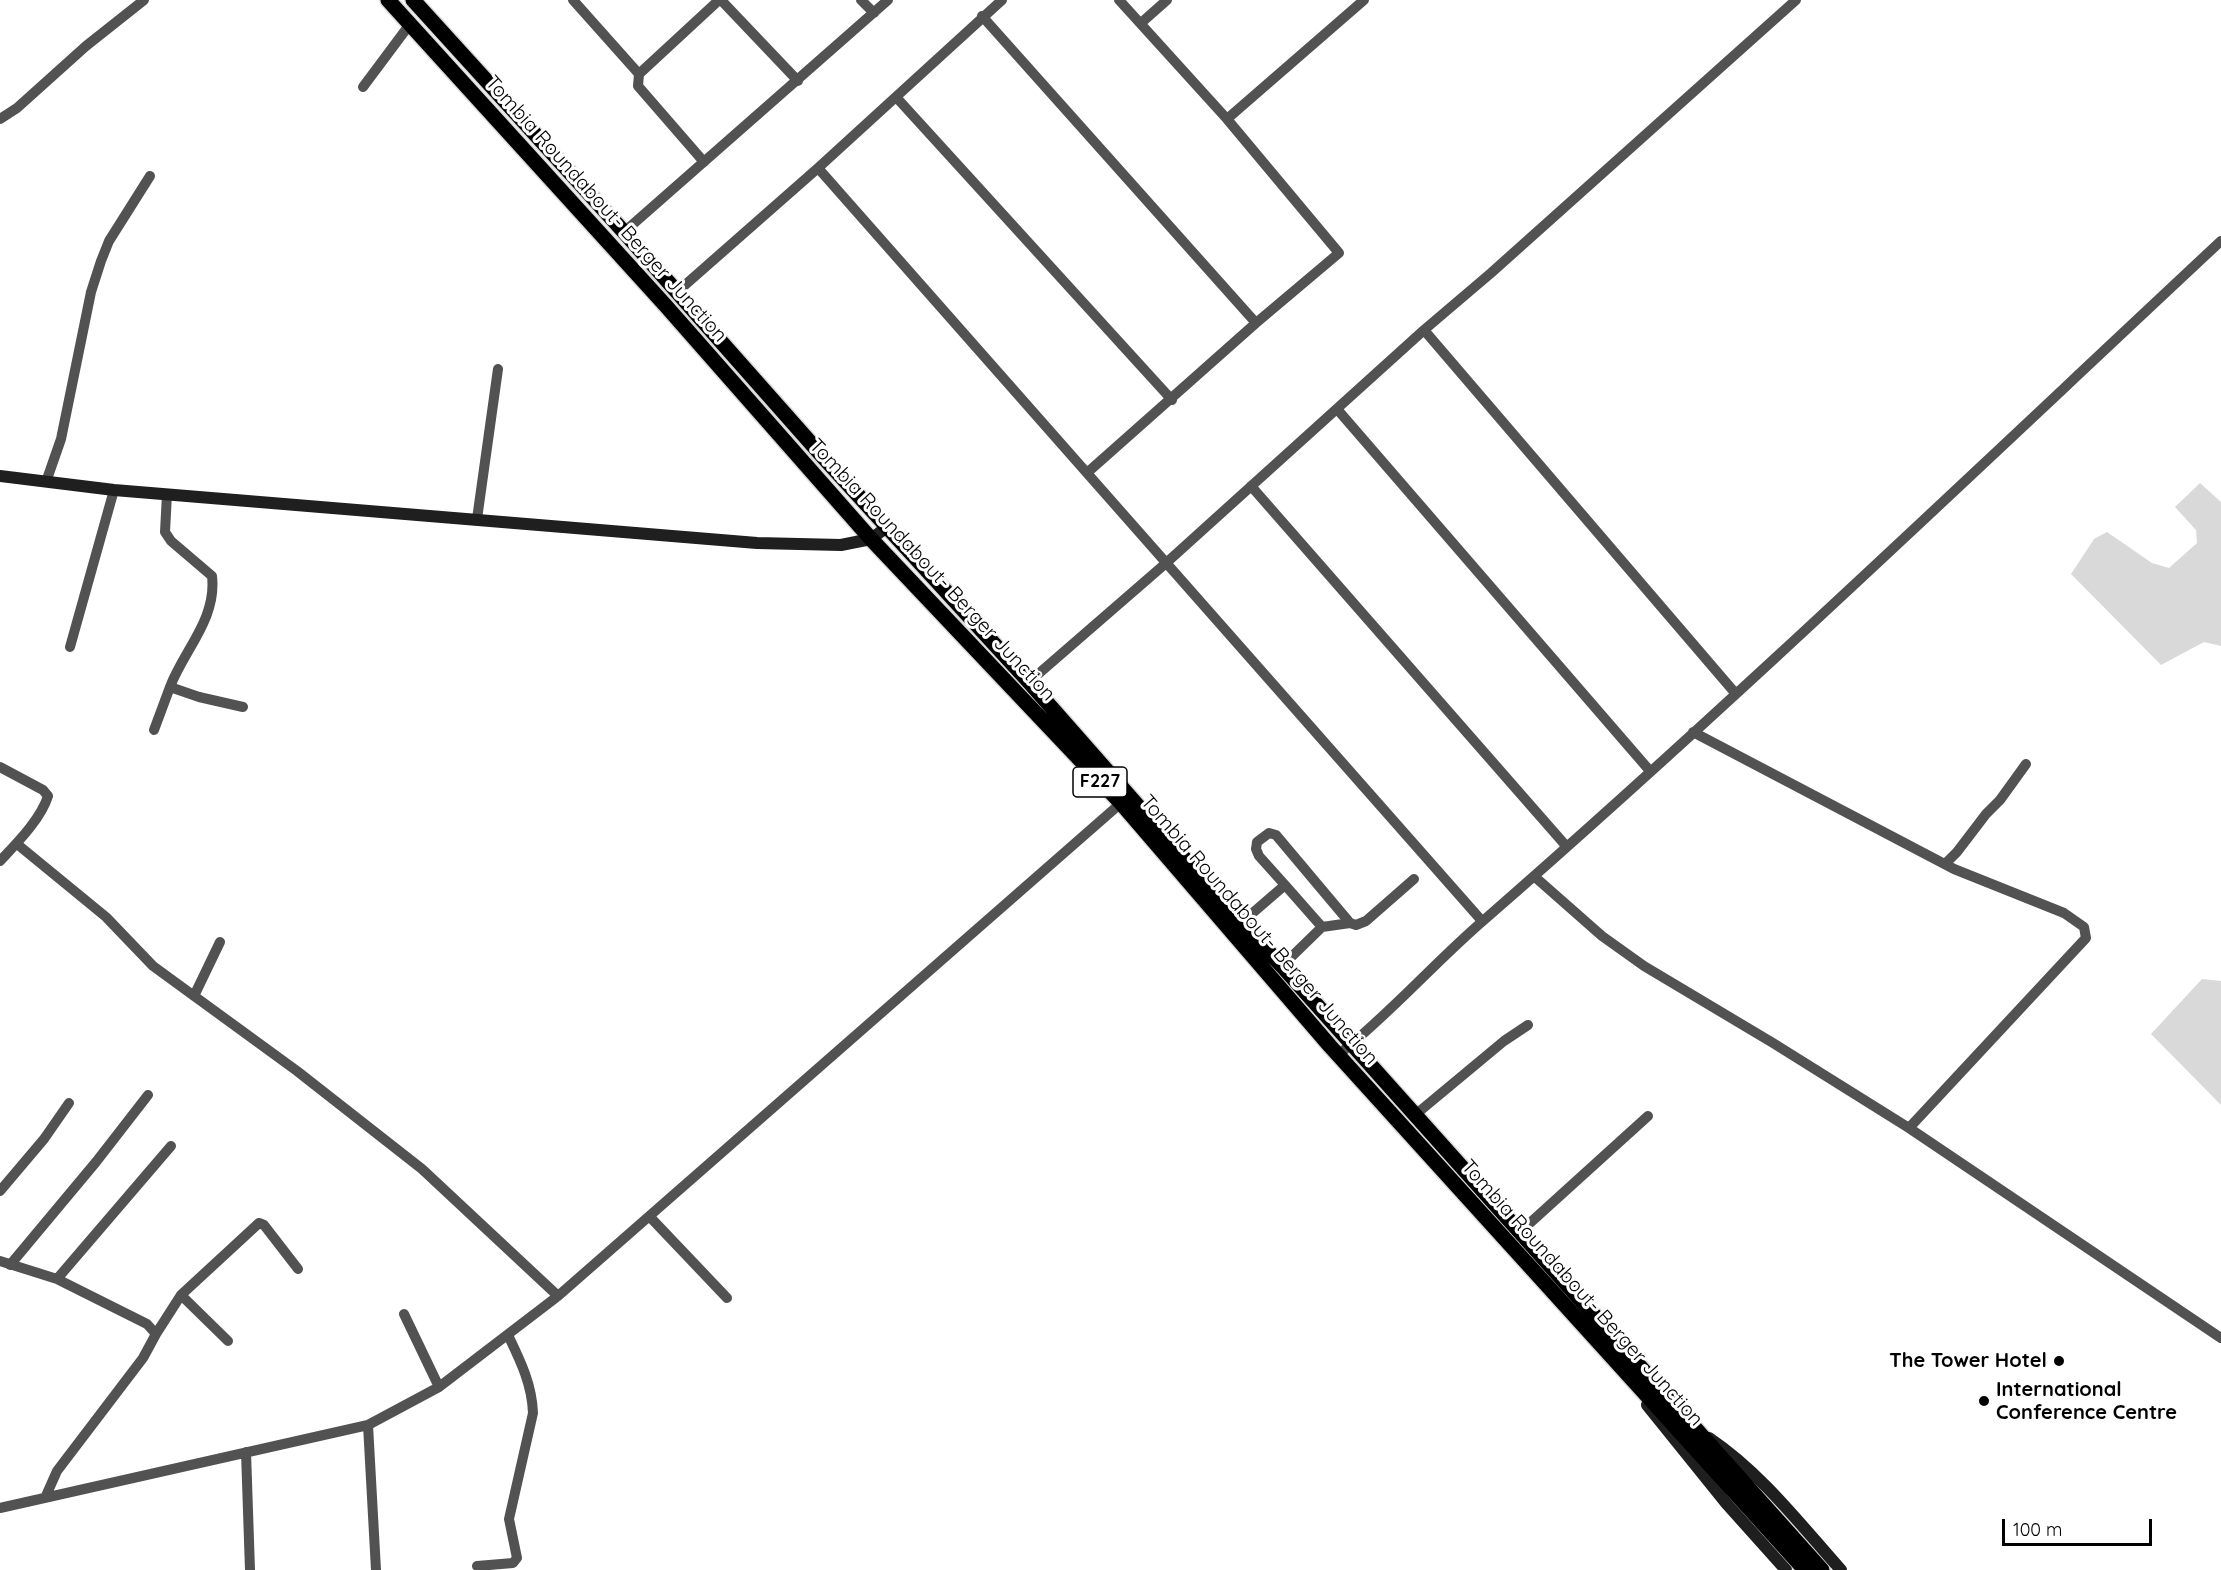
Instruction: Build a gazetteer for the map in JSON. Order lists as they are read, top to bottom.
{
  "streets": {
    "main road": ["Tombia Roundabout- Berger Junction", "F227"]
  },
  "places": ["The Tower Hotel", "International Conference Centre"],
  "scale_bar": "100 m"
}
